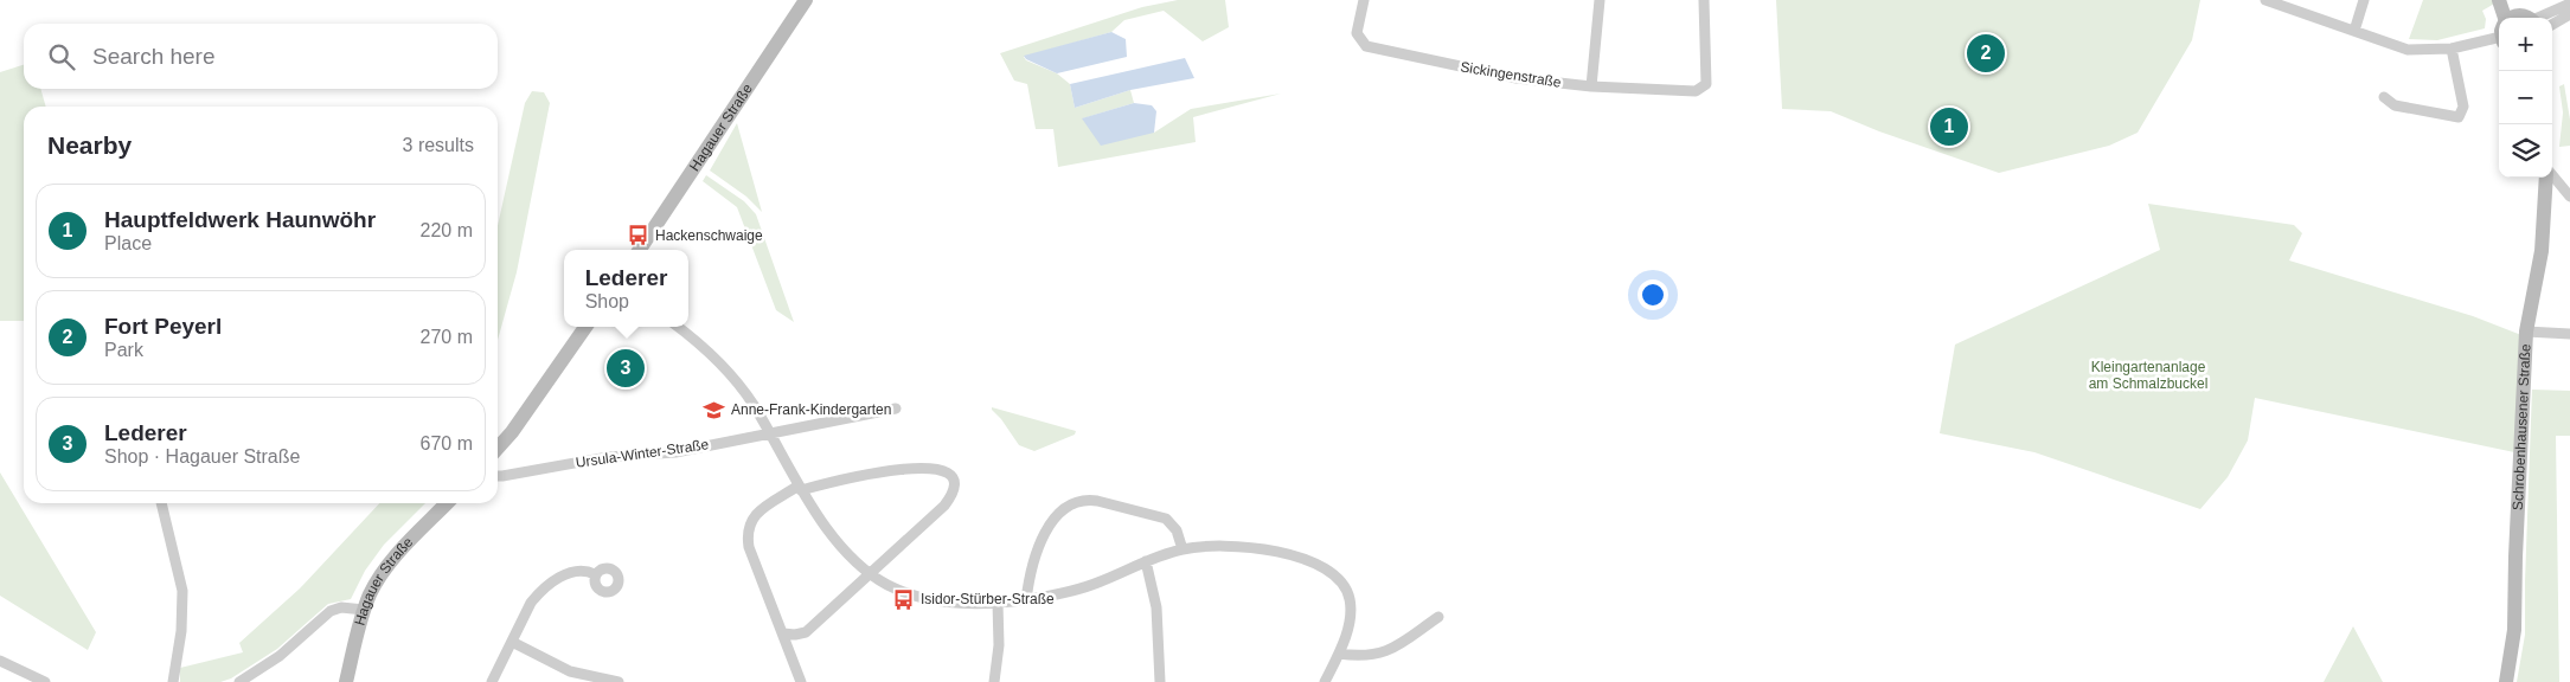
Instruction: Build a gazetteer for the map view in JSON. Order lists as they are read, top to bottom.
{
  "streets": {
    "street": [
      "Sickingenstraße",
      "Hagauer Straße",
      "Schrobenhausener Straße",
      "Ursula-Winter-Straße"
    ]
  },
  "parks": ["Kleingartenanlage am Schmalzbuckel"],
  "places": {
    "bus stop": ["Hackenschwaige", "Isidor-Stürber-Straße"],
    "school or university": ["Anne-Frank-Kindergarten"]
  },
  "page": {
    "map_buttons": ["+", "−"],
    "search": "Search here",
    "pins": ["2", "1", "3"],
    "heading": ["Nearby", "3 results"],
    "list": [
      {
        "mark": "1",
        "name": "Hauptfeldwerk Haunwöhr",
        "note": "Place",
        "value": "220 m"
      },
      {
        "mark": "2",
        "name": "Fort Peyerl",
        "note": "Park",
        "value": "270 m"
      },
      {
        "mark": "3",
        "name": "Lederer",
        "note": "Shop · Hagauer Straße",
        "value": "670 m"
      }
    ],
    "popup": ["Lederer", "Shop"]
  }
}
